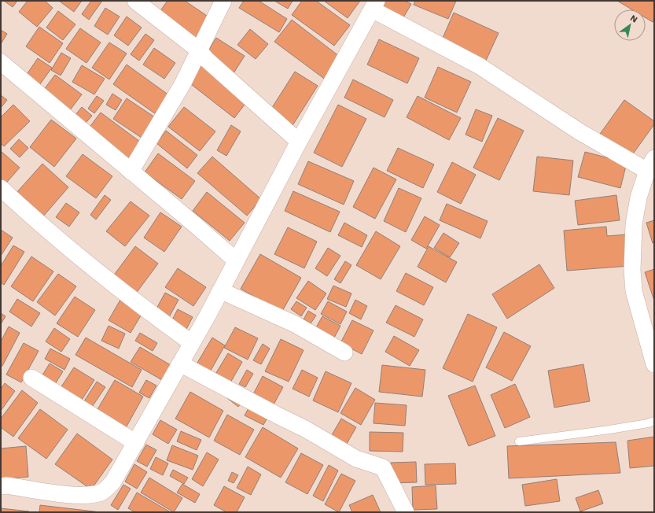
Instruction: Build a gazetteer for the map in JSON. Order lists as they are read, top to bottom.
{
  "north": "top right"
}
